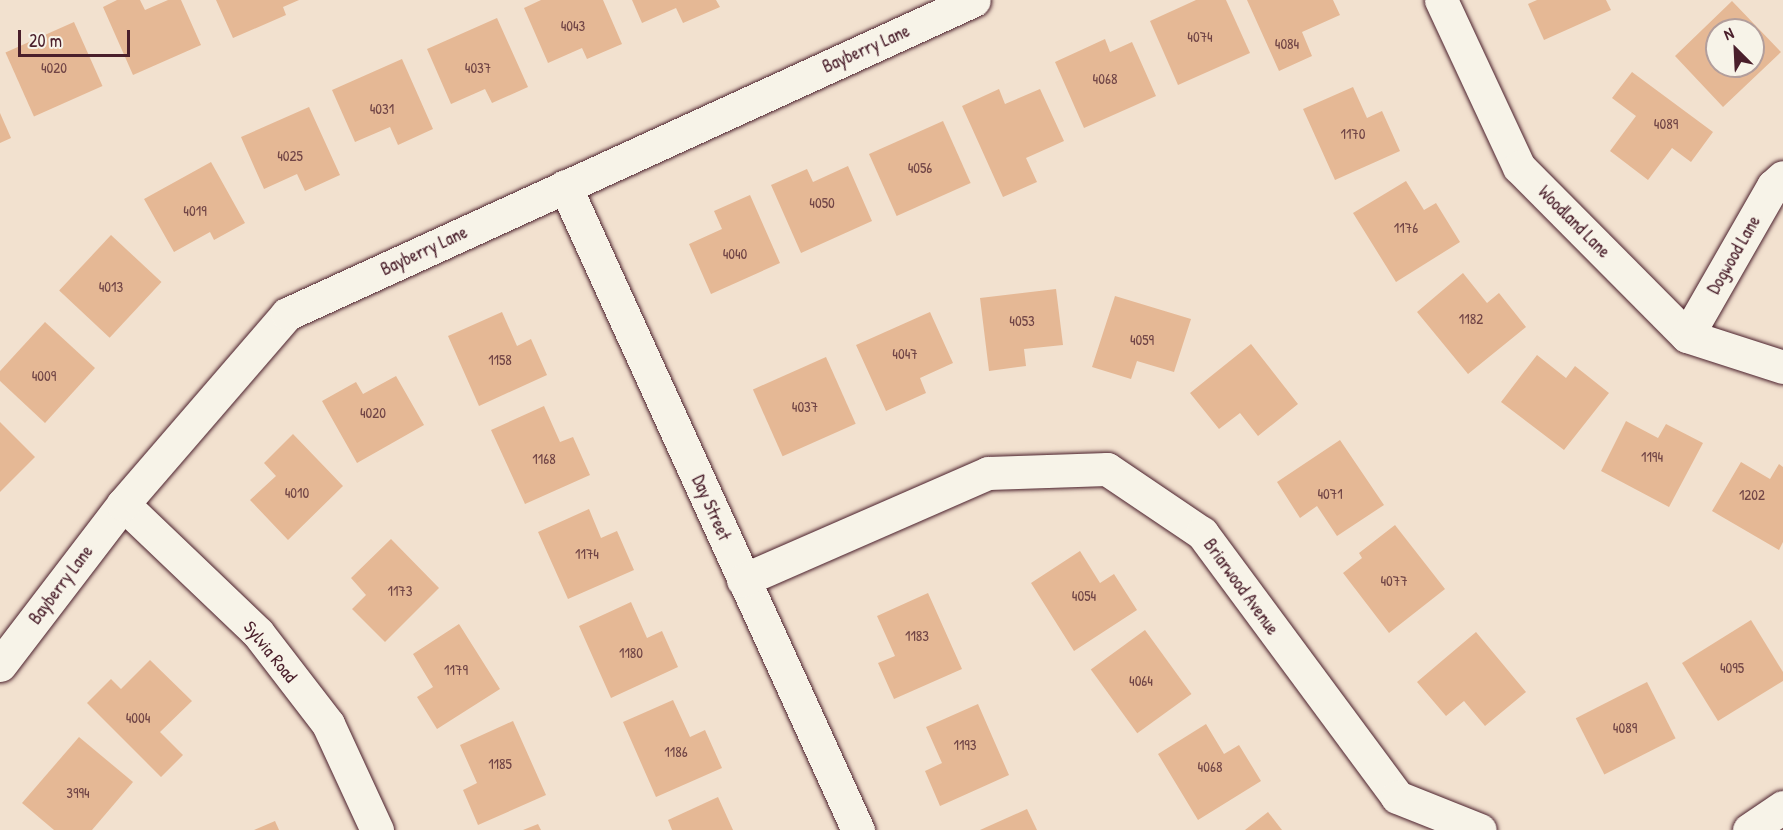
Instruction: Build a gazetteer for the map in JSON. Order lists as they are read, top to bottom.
{
  "streets": {
    "street": [
      "Bayberry Lane",
      "Woodland Lane",
      "Dogwood Lane",
      "Day Street",
      "Briarwood Avenue",
      "Sylvia Road"
    ]
  },
  "crossings": [
    ["Bayberry Lane", "Day Street"],
    ["Bayberry Lane", "Sylvia Road"],
    ["Woodland Lane", "Dogwood Lane"],
    ["Day Street", "Briarwood Avenue"]
  ],
  "house_numbers": [
    "4043",
    "4074",
    "4084",
    "4020",
    "4037",
    "4068",
    "4031",
    "4089",
    "1170",
    "4025",
    "4056",
    "4050",
    "4019",
    "1176",
    "4040",
    "4013",
    "1182",
    "4053",
    "4059",
    "4047",
    "1158",
    "4009",
    "4037",
    "4020",
    "1194",
    "1168",
    "4010",
    "4071",
    "1202",
    "1174",
    "4077",
    "1173",
    "4054",
    "1183",
    "1180",
    "4095",
    "1179",
    "4064",
    "4004",
    "4089",
    "1193",
    "1186",
    "1185",
    "4068",
    "3994"
  ],
  "scale_bar": "20 m",
  "north": "top left"
}
